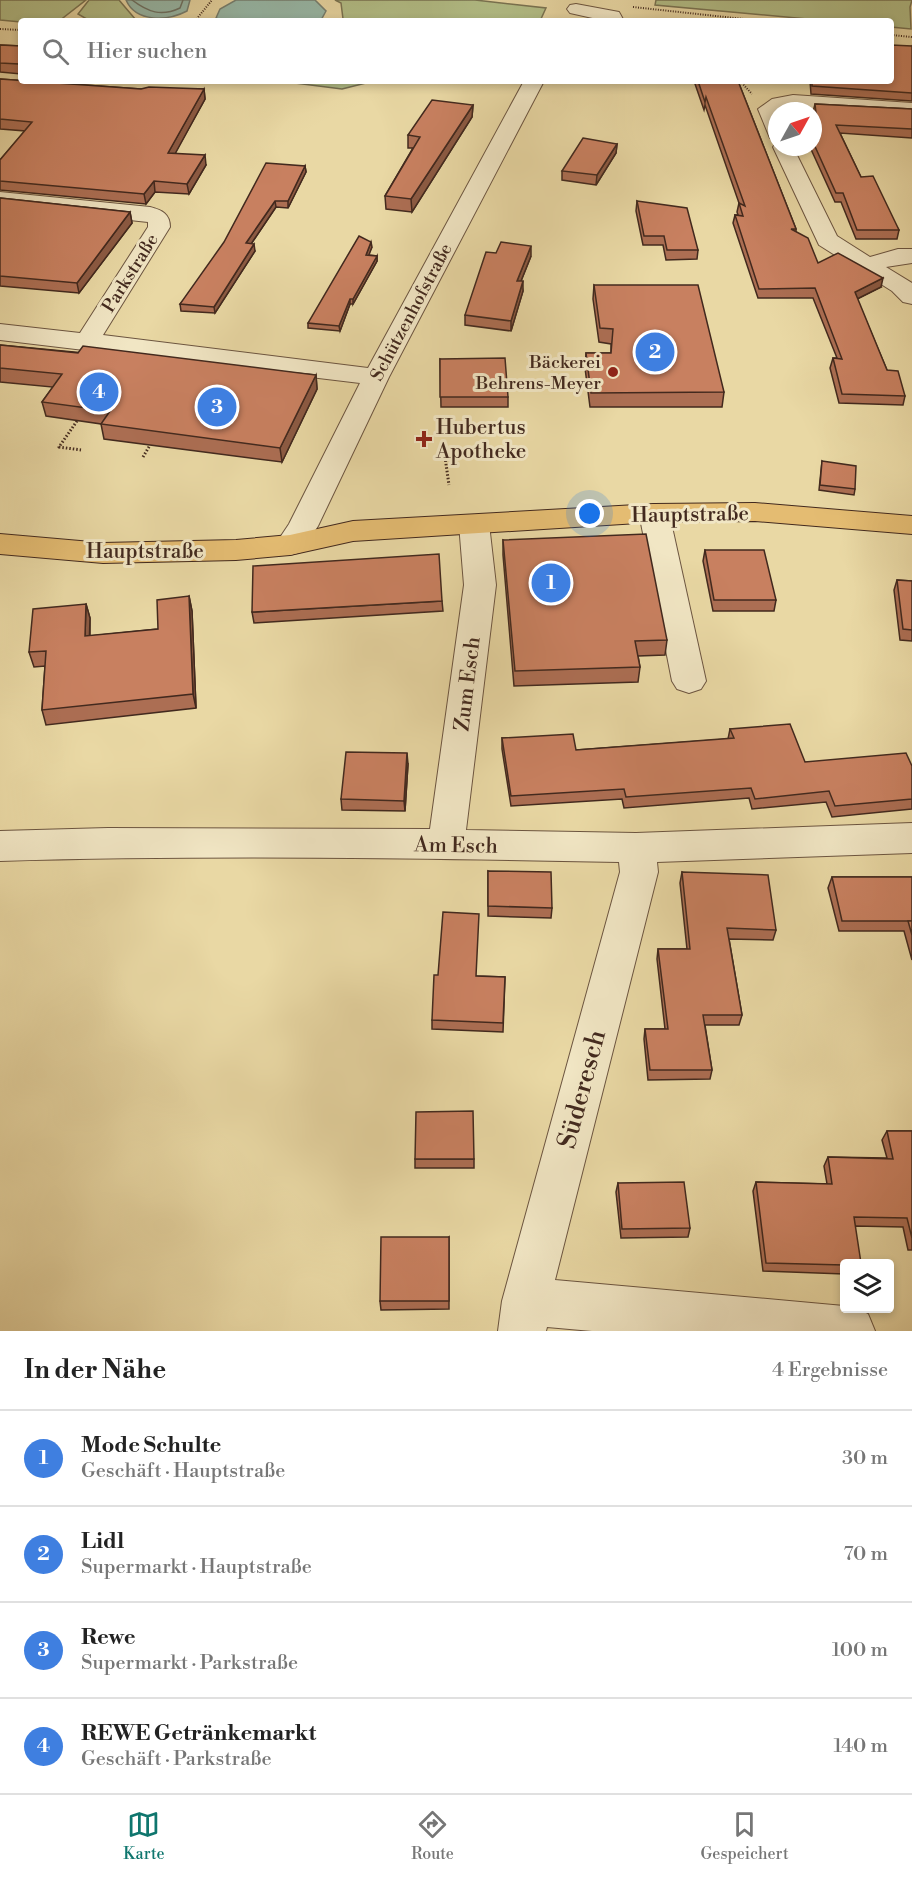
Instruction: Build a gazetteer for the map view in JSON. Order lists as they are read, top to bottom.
{
  "streets": {
    "main road": ["Hauptstraße"],
    "street": [
      "Parkstraße",
      "Schützenhofstraße",
      "Zum Esch",
      "Am Esch",
      "Süderesch"
    ]
  },
  "crossings": [
    ["Parkstraße", "Schützenhofstraße"],
    ["Schützenhofstraße", "Hauptstraße"],
    ["Hauptstraße", "Zum Esch"],
    ["Zum Esch", "Am Esch"],
    ["Am Esch", "Süderesch"]
  ],
  "places": {
    "other": ["Bäckerei Behrens-Meyer"],
    "health": ["Hubertus Apotheke"]
  },
  "north": "top right",
  "page": {
    "search": "Hier suchen",
    "pins": [
      "2",
      "4",
      "3",
      "1"
    ],
    "heading": ["In der Nähe", "4 Ergebnisse"],
    "list": [
      {
        "mark": "1",
        "name": "Mode Schulte",
        "note": "Geschäft · Hauptstraße",
        "value": "30 m"
      },
      {
        "mark": "2",
        "name": "Lidl",
        "note": "Supermarkt · Hauptstraße",
        "value": "70 m"
      },
      {
        "mark": "3",
        "name": "Rewe",
        "note": "Supermarkt · Parkstraße",
        "value": "100 m"
      },
      {
        "mark": "4",
        "name": "REWE Getränkemarkt",
        "note": "Geschäft · Parkstraße",
        "value": "140 m"
      }
    ],
    "nav": ["Karte", "Route", "Gespeichert"]
  }
}
